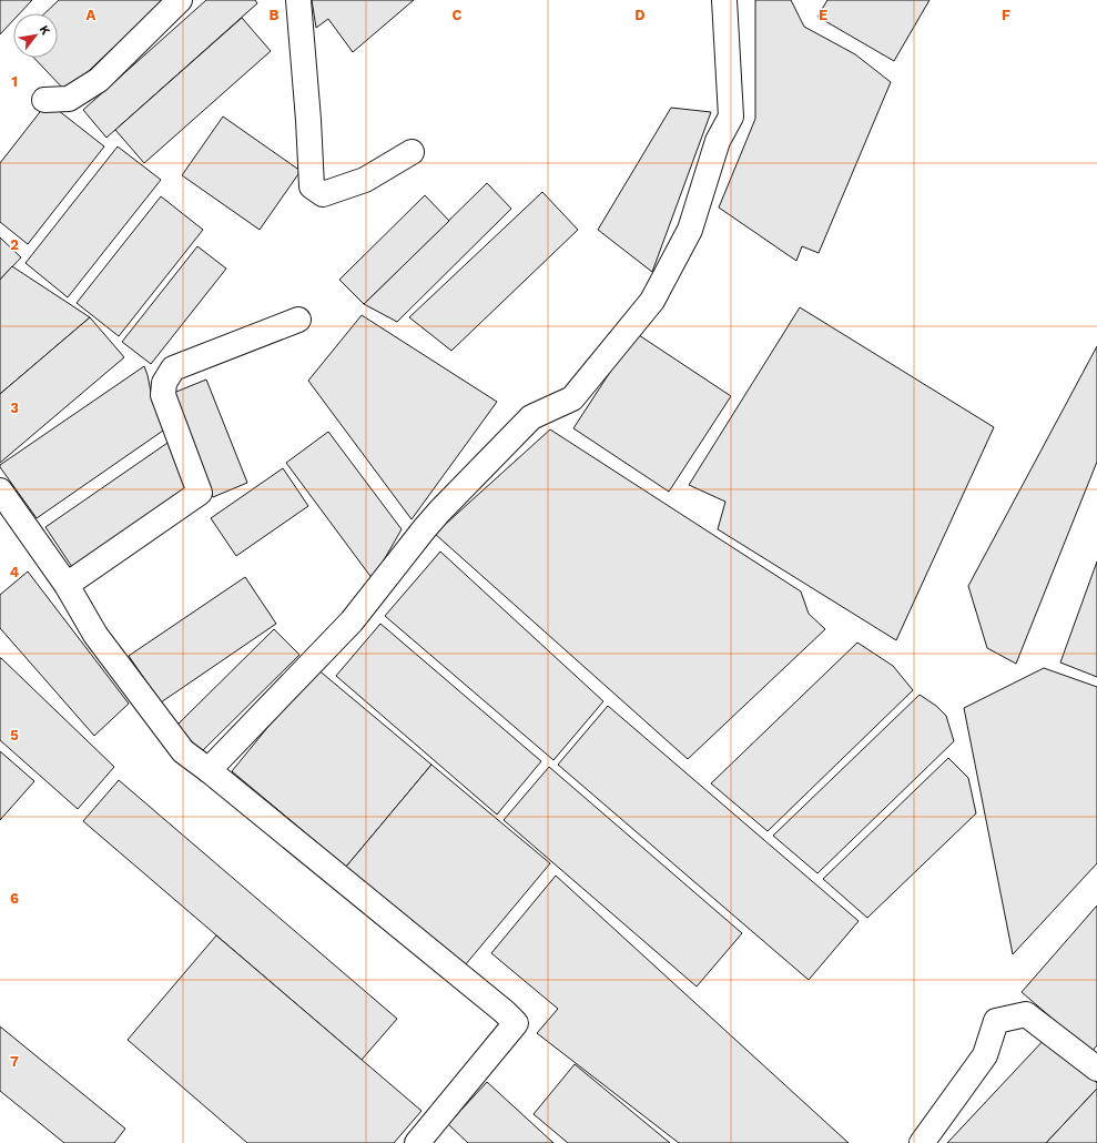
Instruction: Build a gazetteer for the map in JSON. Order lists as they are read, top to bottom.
{
  "north": "top right",
  "grid": {
    "columns": [
      "A",
      "B",
      "C",
      "D",
      "E",
      "F"
    ],
    "rows": [
      "1",
      "2",
      "3",
      "4",
      "5",
      "6",
      "7"
    ]
  }
}
